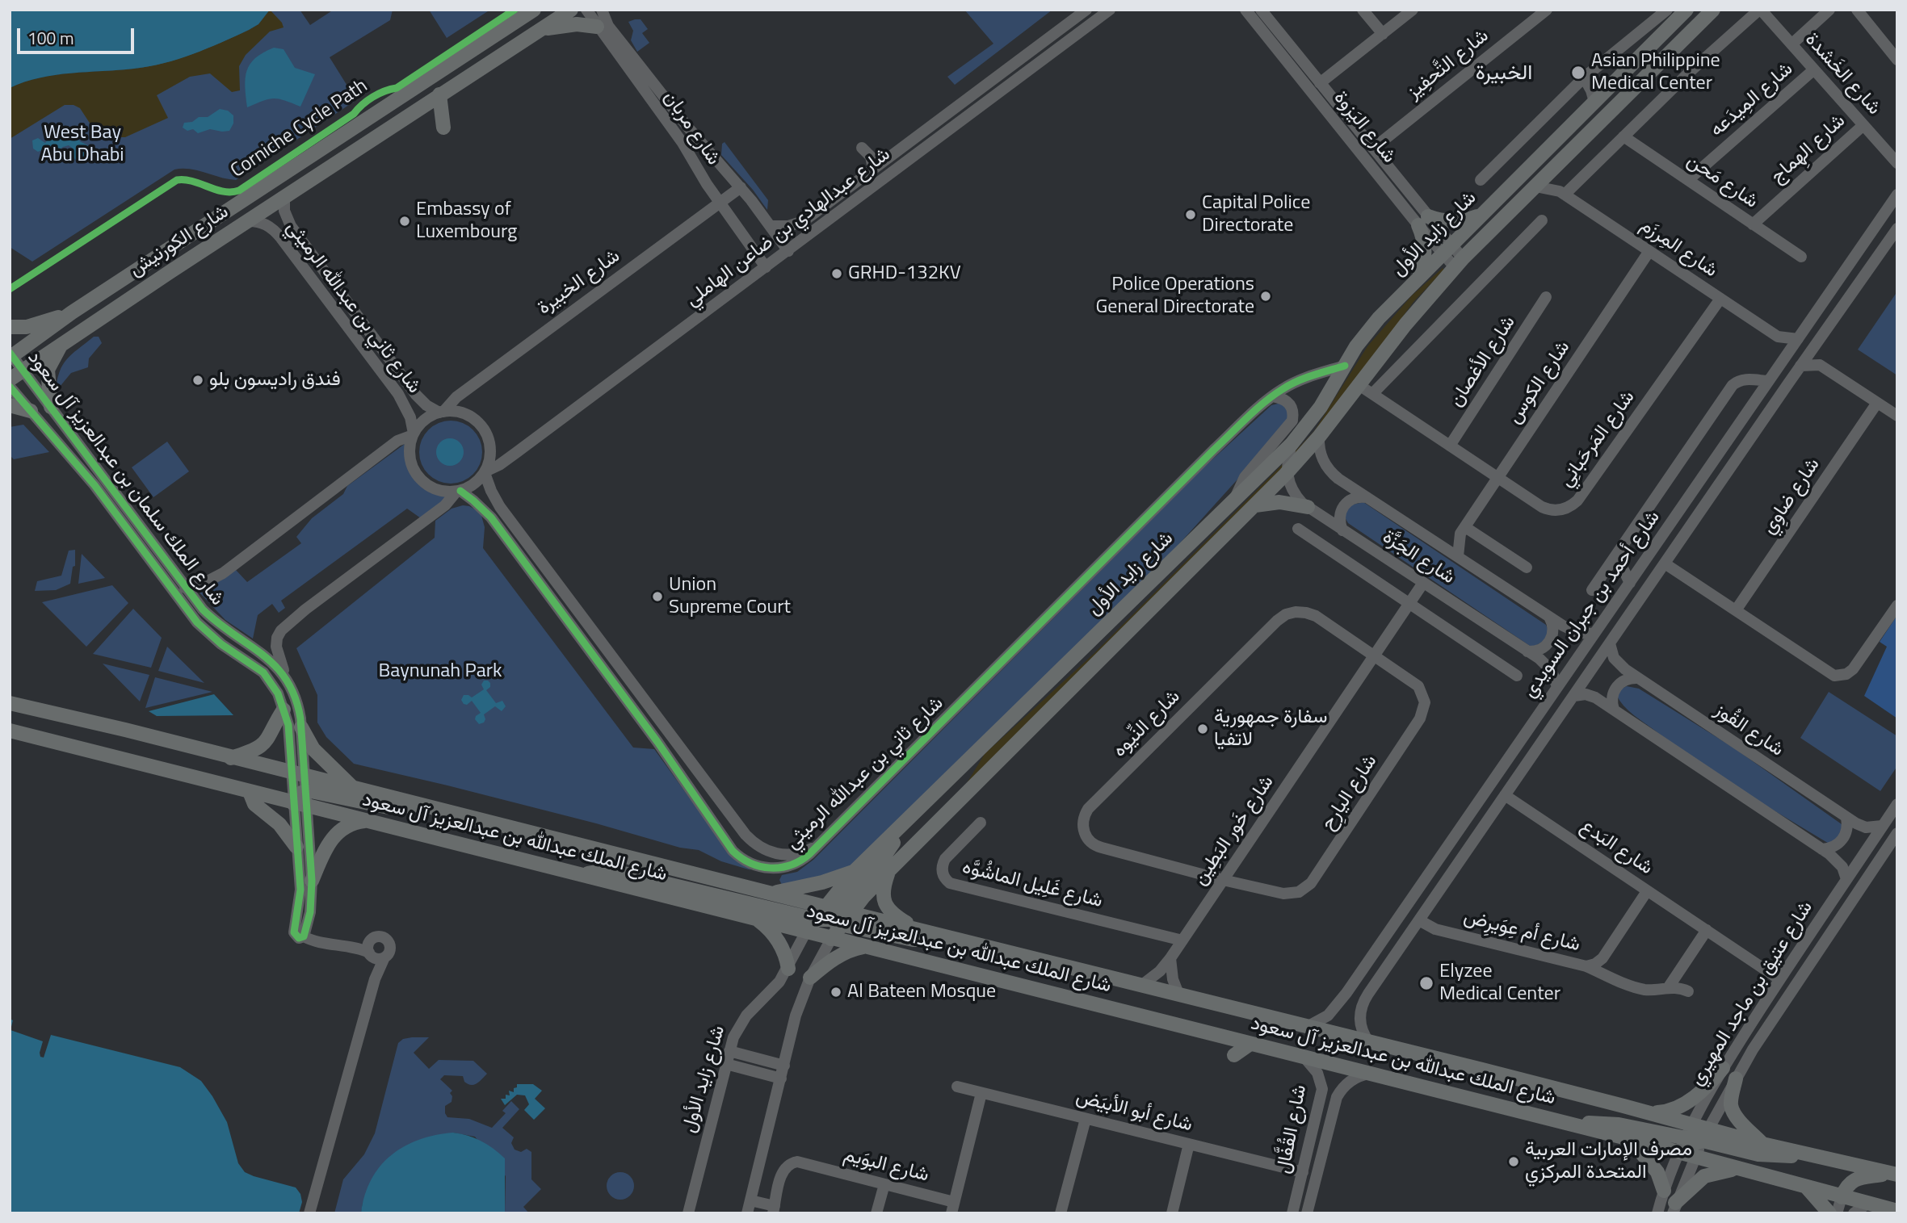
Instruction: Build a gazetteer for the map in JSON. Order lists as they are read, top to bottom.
{
  "streets": {
    "main road": ["شارع زايد الأول", "شارع الكورنيش", "شارع الملك عبدالله بن عبدالعزيز آل سعود"],
    "street": [
      "شارع التَّحفِيز",
      "شارع الخَشدة",
      "شارع المِيدَعه",
      "شارع اليَزوة",
      "شارع مربان",
      "شارع الهِماج",
      "شارع مَحن",
      "شارع عبدالهادي بن ضاعن الهاملي",
      "شارع المِرزَم",
      "شارع الخبيرة",
      "شارع ثاني بن عبدالله الرميثي",
      "شارع الأغصان",
      "شارع الكوس",
      "شارع المَرحَبانِي",
      "شارع الملك سلمان بن عبدالعزيز آل سعود",
      "شارع ضاوِي",
      "شارع الجَزَّة",
      "شارع أحمد بن جبران السويدي",
      "شارع النِّيوه",
      "شارع القُوز",
      "شارع اليارِح",
      "شارع خَور البَطِين",
      "شارع البَدع",
      "شارع غَلِيل الماشُوَّه",
      "شارع أم عِوَيرِض",
      "شارع عتيق بن ماجد المهيري",
      "شارع أبو الأبيَض",
      "شارع القُفَّال",
      "شارع البوَيم"
    ],
    "cycle path": ["Corniche Cycle Path"]
  },
  "crossings": [
    ["شارع التَّحفِيز", "شارع اليَزوة"],
    ["شارع الخَشدة", "شارع المِيدَعه"],
    ["شارع الخَشدة", "شارع الهِماج"],
    ["شارع المِيدَعه", "شارع مَحن"],
    ["شارع اليَزوة", "شارع زايد الأول"],
    ["شارع مربان", "شارع عبدالهادي بن ضاعن الهاملي"],
    ["شارع مربان", "شارع الخبيرة"],
    ["شارع الهِماج", "شارع مَحن"],
    ["شارع عبدالهادي بن ضاعن الهاملي", "شارع الخبيرة"],
    ["شارع عبدالهادي بن ضاعن الهاملي", "شارع ثاني بن عبدالله الرميثي"],
    ["شارع زايد الأول", "شارع المِرزَم"],
    ["شارع زايد الأول", "شارع ثاني بن عبدالله الرميثي"],
    ["شارع زايد الأول", "شارع المَرحَبانِي"],
    ["شارع زايد الأول", "شارع الجَزَّة"],
    ["شارع زايد الأول", "شارع الملك عبدالله بن عبدالعزيز آل سعود"],
    ["شارع زايد الأول", "شارع البوَيم"],
    ["شارع الكورنيش", "شارع ثاني بن عبدالله الرميثي"],
    ["شارع الكورنيش", "شارع الملك سلمان بن عبدالعزيز آل سعود"],
    ["شارع المِرزَم", "شارع الكوس"],
    ["شارع المِرزَم", "شارع المَرحَبانِي"],
    ["شارع المِرزَم", "شارع أحمد بن جبران السويدي"],
    ["شارع الخبيرة", "شارع ثاني بن عبدالله الرميثي"],
    ["شارع الأغصان", "شارع المَرحَبانِي"],
    ["شارع الكوس", "شارع المَرحَبانِي"],
    ["شارع الكوس", "شارع الجَزَّة"],
    ["شارع الملك سلمان بن عبدالعزيز آل سعود", "شارع الملك عبدالله بن عبدالعزيز آل سعود"],
    ["شارع الجَزَّة", "شارع أحمد بن جبران السويدي"],
    ["شارع الجَزَّة", "شارع خَور البَطِين"],
    ["شارع أحمد بن جبران السويدي", "شارع القُوز"],
    ["شارع أحمد بن جبران السويدي", "شارع الملك عبدالله بن عبدالعزيز آل سعود"],
    ["شارع أحمد بن جبران السويدي", "شارع البَدع"],
    ["شارع أحمد بن جبران السويدي", "شارع أم عِوَيرِض"],
    ["شارع النِّيوه", "شارع اليارِح"],
    ["شارع النِّيوه", "شارع خَور البَطِين"],
    ["شارع القُوز", "شارع عتيق بن ماجد المهيري"],
    ["شارع اليارِح", "شارع خَور البَطِين"],
    ["شارع خَور البَطِين", "شارع الملك عبدالله بن عبدالعزيز آل سعود"],
    ["شارع خَور البَطِين", "شارع غَلِيل الماشُوَّه"],
    ["شارع الملك عبدالله بن عبدالعزيز آل سعود", "شارع عتيق بن ماجد المهيري"],
    ["شارع الملك عبدالله بن عبدالعزيز آل سعود", "شارع القُفَّال"],
    ["شارع البَدع", "شارع أم عِوَيرِض"],
    ["شارع البَدع", "شارع عتيق بن ماجد المهيري"],
    ["شارع أبو الأبيَض", "شارع القُفَّال"]
  ],
  "districts": ["الخبيرة"],
  "parks": ["West Bay Abu Dhabi", "Baynunah Park"],
  "places": [
    "Asian Philippine Medical Center",
    "Capital Police Directorate",
    "Embassy of Luxembourg",
    "GRHD-132KV",
    "Police Operations General Directorate",
    "فندق راديسون بلو",
    "Union Supreme Court",
    "سفارة جمهورية لاتفيا",
    "Elyzee Medical Center",
    "Al Bateen Mosque",
    "مصرف الإمارات العربية المتحدة المركزي"
  ],
  "scale_bar": "100 m"
}
